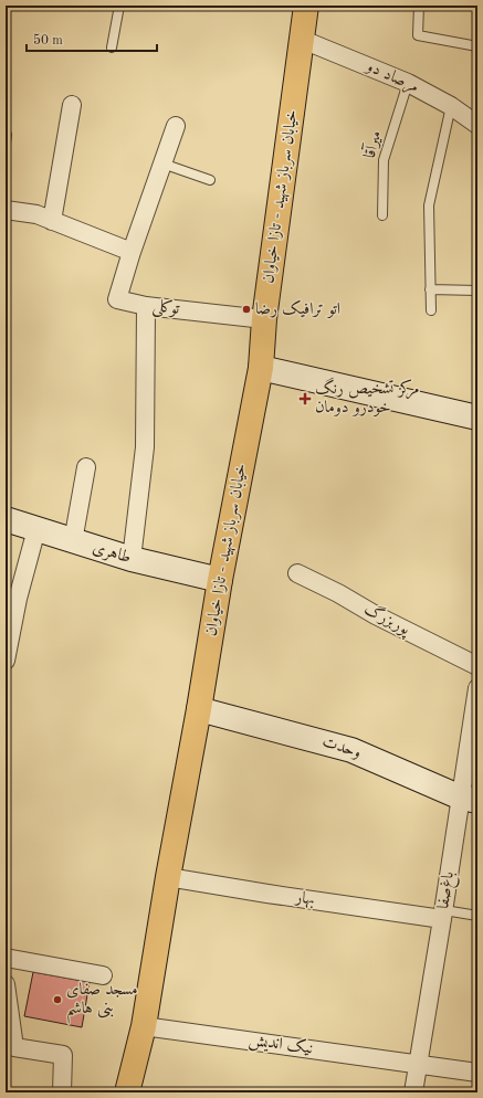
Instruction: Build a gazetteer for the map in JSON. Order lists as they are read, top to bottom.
{
  "streets": {
    "main road": ["خیابان سرباز شهید - تازا خیاوان"],
    "street": [
      "مرصاد دو",
      "توکلی",
      "طاهری",
      "پوربزرگ",
      "وحدت",
      "باغ‌صفا",
      "بهار",
      "نیک اندیش"
    ],
    "lane": ["میرآقا"]
  },
  "crossings": [
    ["مرصاد دو", "میرآقا"],
    ["مرصاد دو", "خیابان سرباز شهید - تازا خیاوان"],
    ["خیابان سرباز شهید - تازا خیاوان", "توکلی"],
    ["خیابان سرباز شهید - تازا خیاوان", "طاهری"],
    ["خیابان سرباز شهید - تازا خیاوان", "وحدت"],
    ["خیابان سرباز شهید - تازا خیاوان", "بهار"],
    ["خیابان سرباز شهید - تازا خیاوان", "نیک اندیش"],
    ["وحدت", "باغ‌صفا"],
    ["باغ‌صفا", "بهار"],
    ["باغ‌صفا", "نیک اندیش"]
  ],
  "places": {
    "other": ["اتو ترافیک رضا", "مسجد صفای بنی هاشم"],
    "health": ["مرکز تشخیص رنگ خودرو دومان"]
  },
  "scale_bar": "50 m"
}
